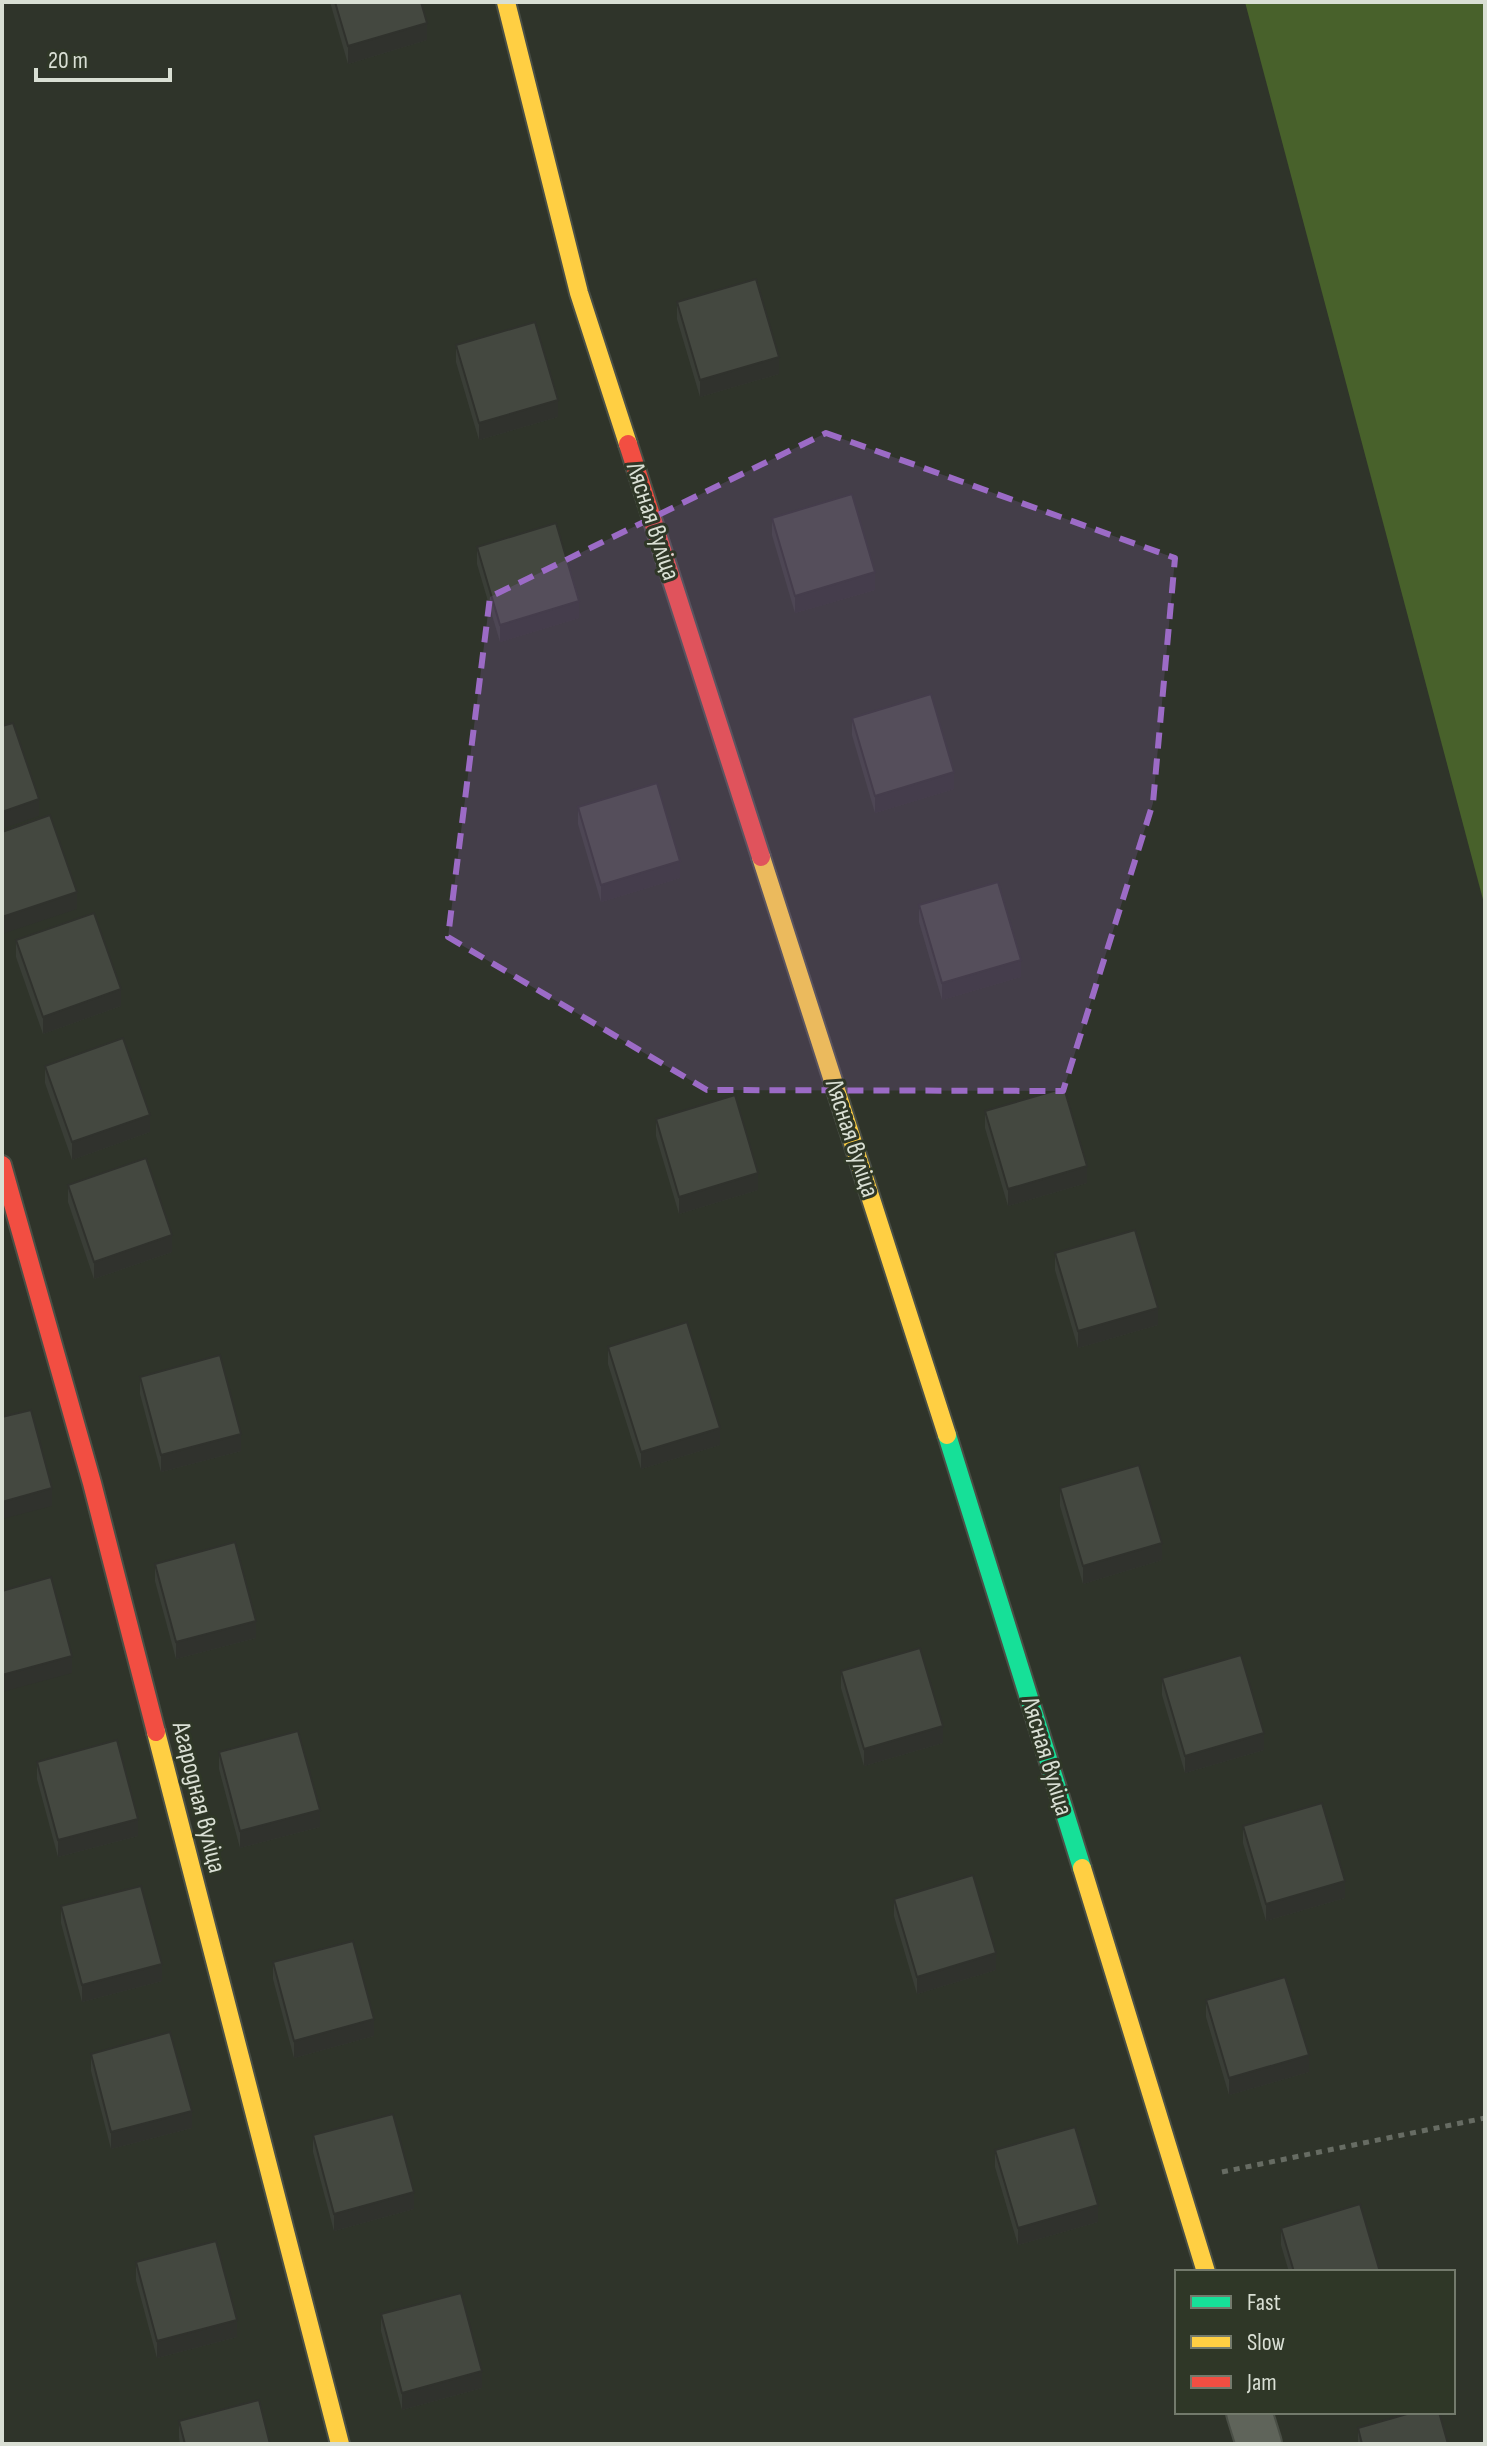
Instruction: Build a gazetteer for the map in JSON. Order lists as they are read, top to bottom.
{
  "streets": {
    "street": ["Лясная вуліца", "Агародная вуліца"]
  },
  "legend": ["Fast", "Slow", "Jam"],
  "scale_bar": "20 m"
}
